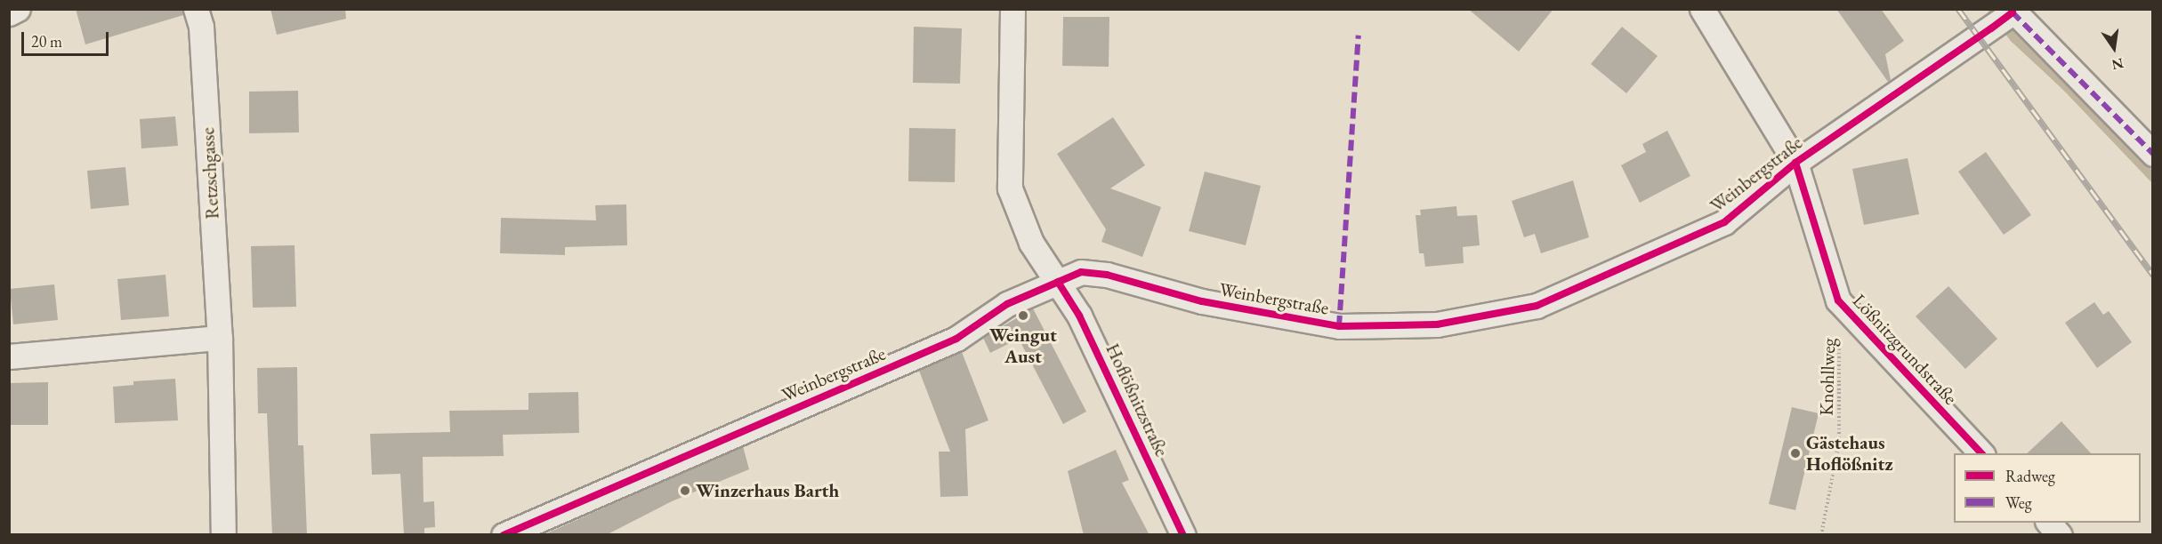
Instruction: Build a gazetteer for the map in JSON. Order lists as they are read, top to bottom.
{
  "streets": {
    "street": [
      "Retzschgasse",
      "Weinbergstraße",
      "Lößnitzgrundstraße",
      "Hoflößnitzstraße"
    ],
    "path": ["Knohllweg"]
  },
  "crossings": [
    ["Weinbergstraße", "Lößnitzgrundstraße"],
    ["Weinbergstraße", "Hoflößnitzstraße"],
    ["Lößnitzgrundstraße", "Knohllweg"]
  ],
  "places": ["Weingut Aust", "Gästehaus Hoflößnitz", "Winzerhaus Barth"],
  "legend": ["Radweg", "Weg"],
  "scale_bar": "20 m",
  "north": "bottom"
}
